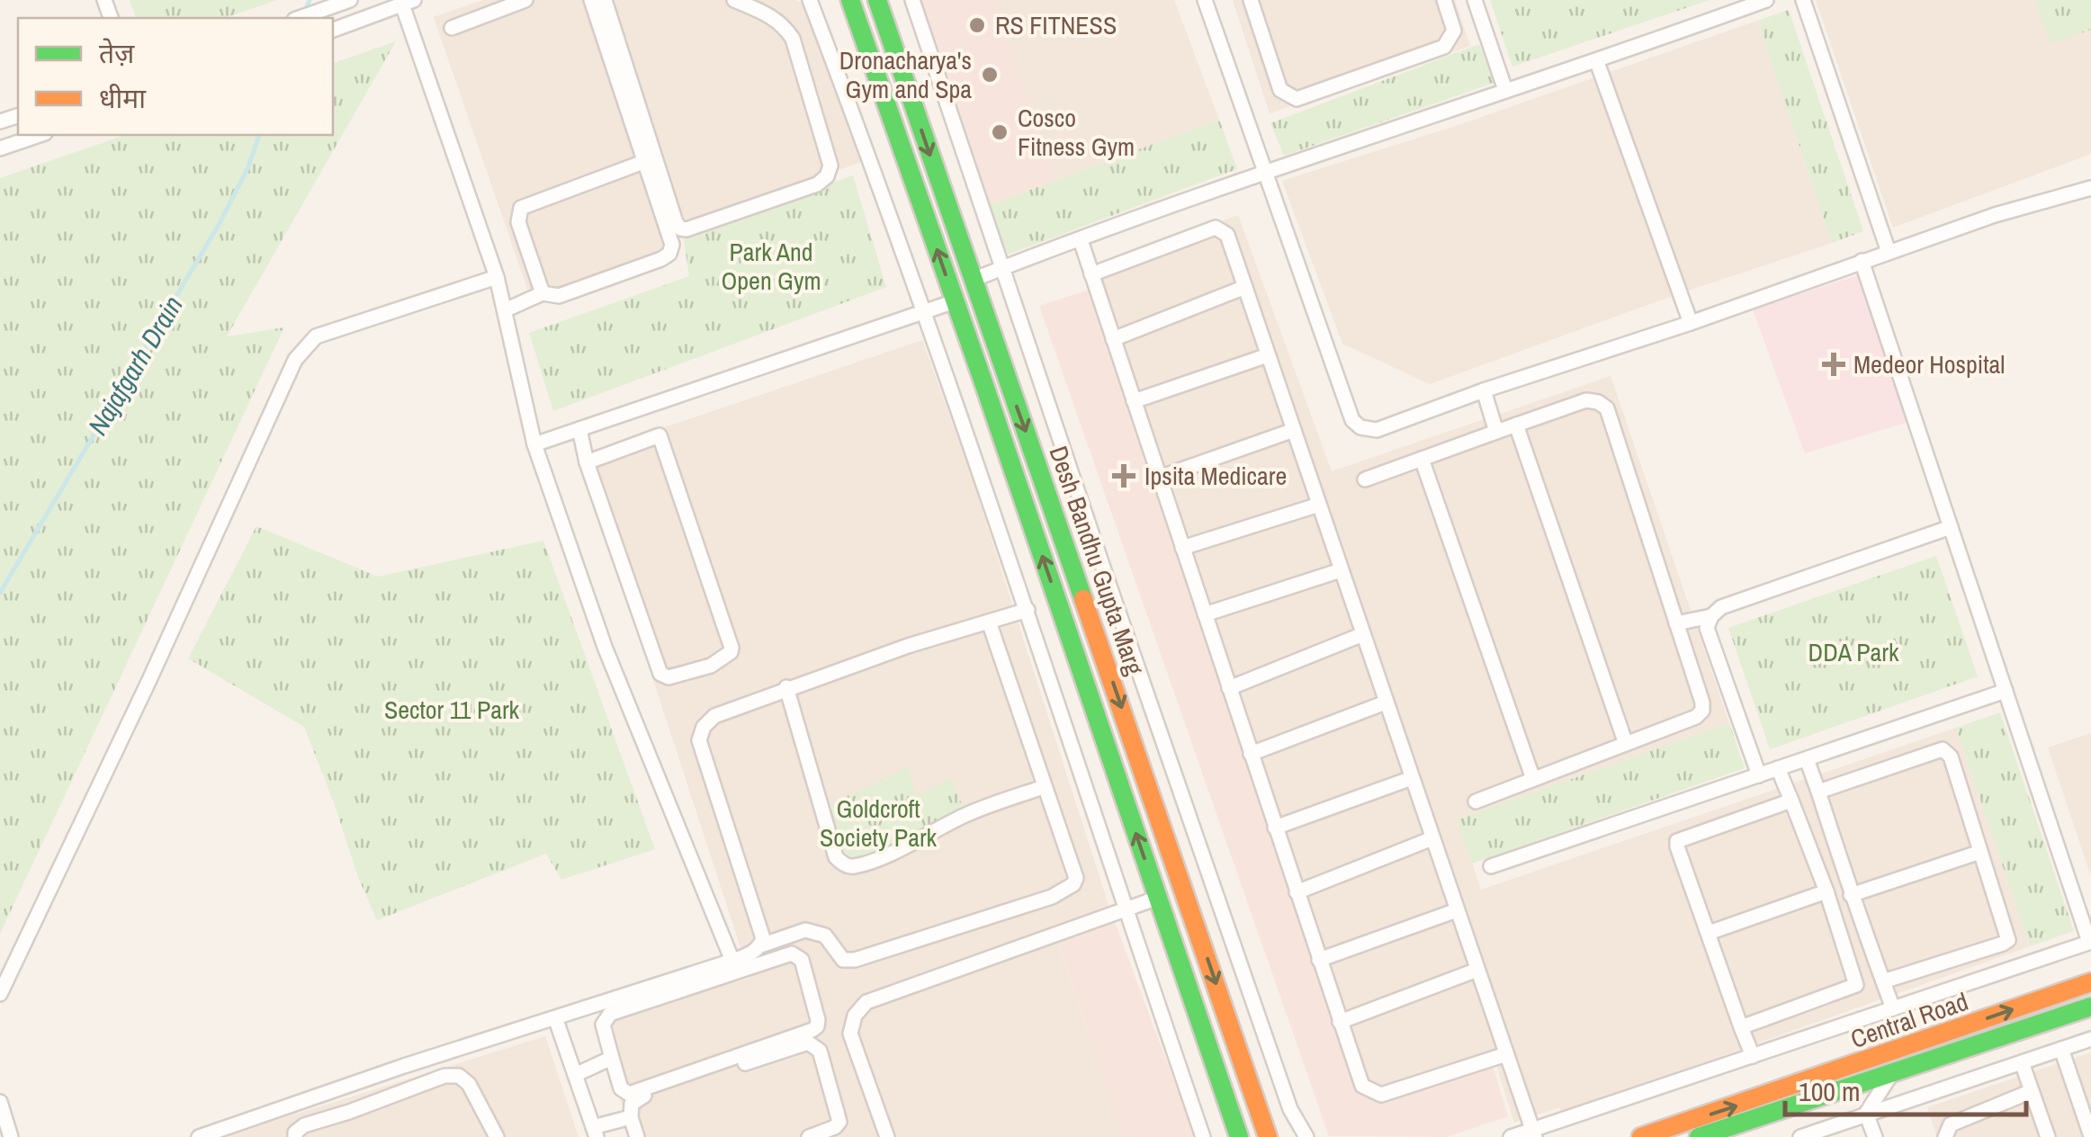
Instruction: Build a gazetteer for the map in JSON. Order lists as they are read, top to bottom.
{
  "streets": {
    "street": ["Desh Bandhu Gupta Marg", "Central Road"]
  },
  "water": ["Najafgarh Drain"],
  "parks": [
    "Park And Open Gym",
    "DDA Park",
    "Sector 11 Park",
    "Goldcroft Society Park"
  ],
  "places": {
    "other": ["RS FITNESS", "Dronacharya's Gym and Spa", "Cosco Fitness Gym"],
    "health": ["Medeor Hospital", "Ipsita Medicare"]
  },
  "legend": ["तेज़", "धीमा"],
  "scale_bar": "100 m"
}
